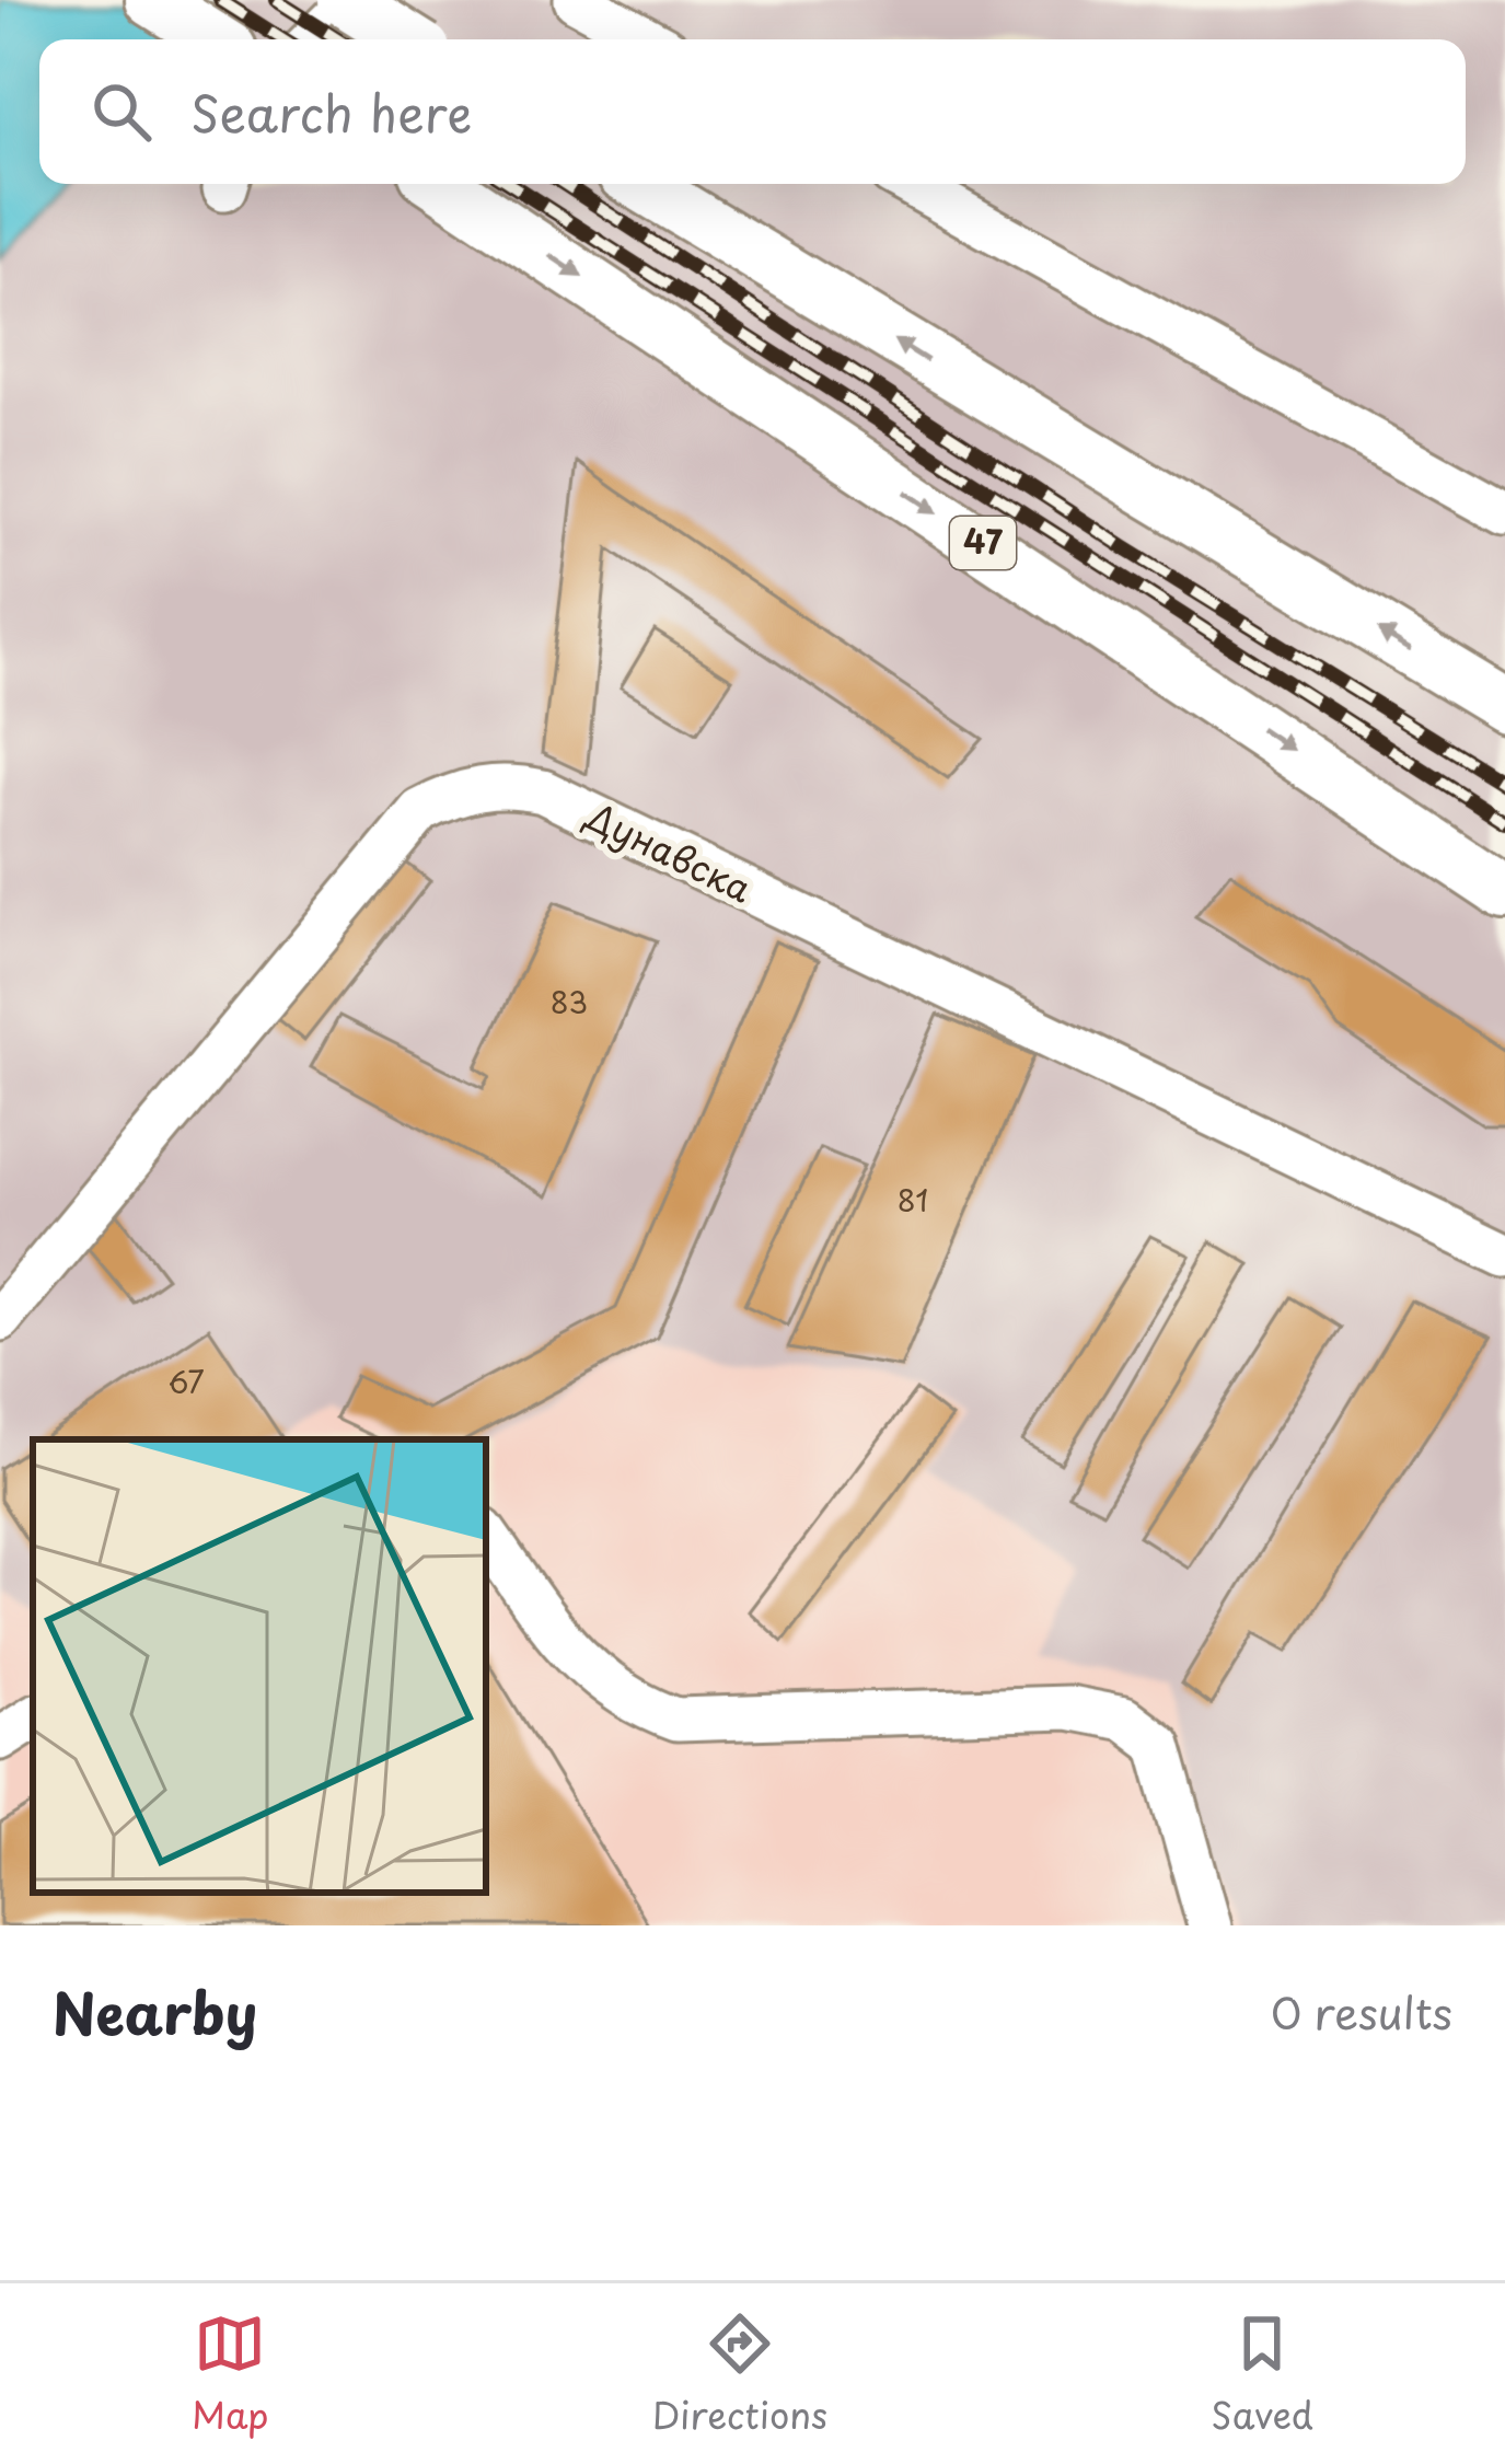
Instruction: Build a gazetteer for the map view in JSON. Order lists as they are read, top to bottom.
{
  "streets": {
    "main road": ["47"],
    "lane": ["Дунавска"]
  },
  "house_numbers": ["83", "81", "67"],
  "page": {
    "search": "Search here",
    "heading": ["Nearby", "0 results"],
    "nav": ["Map", "Directions", "Saved"]
  }
}
